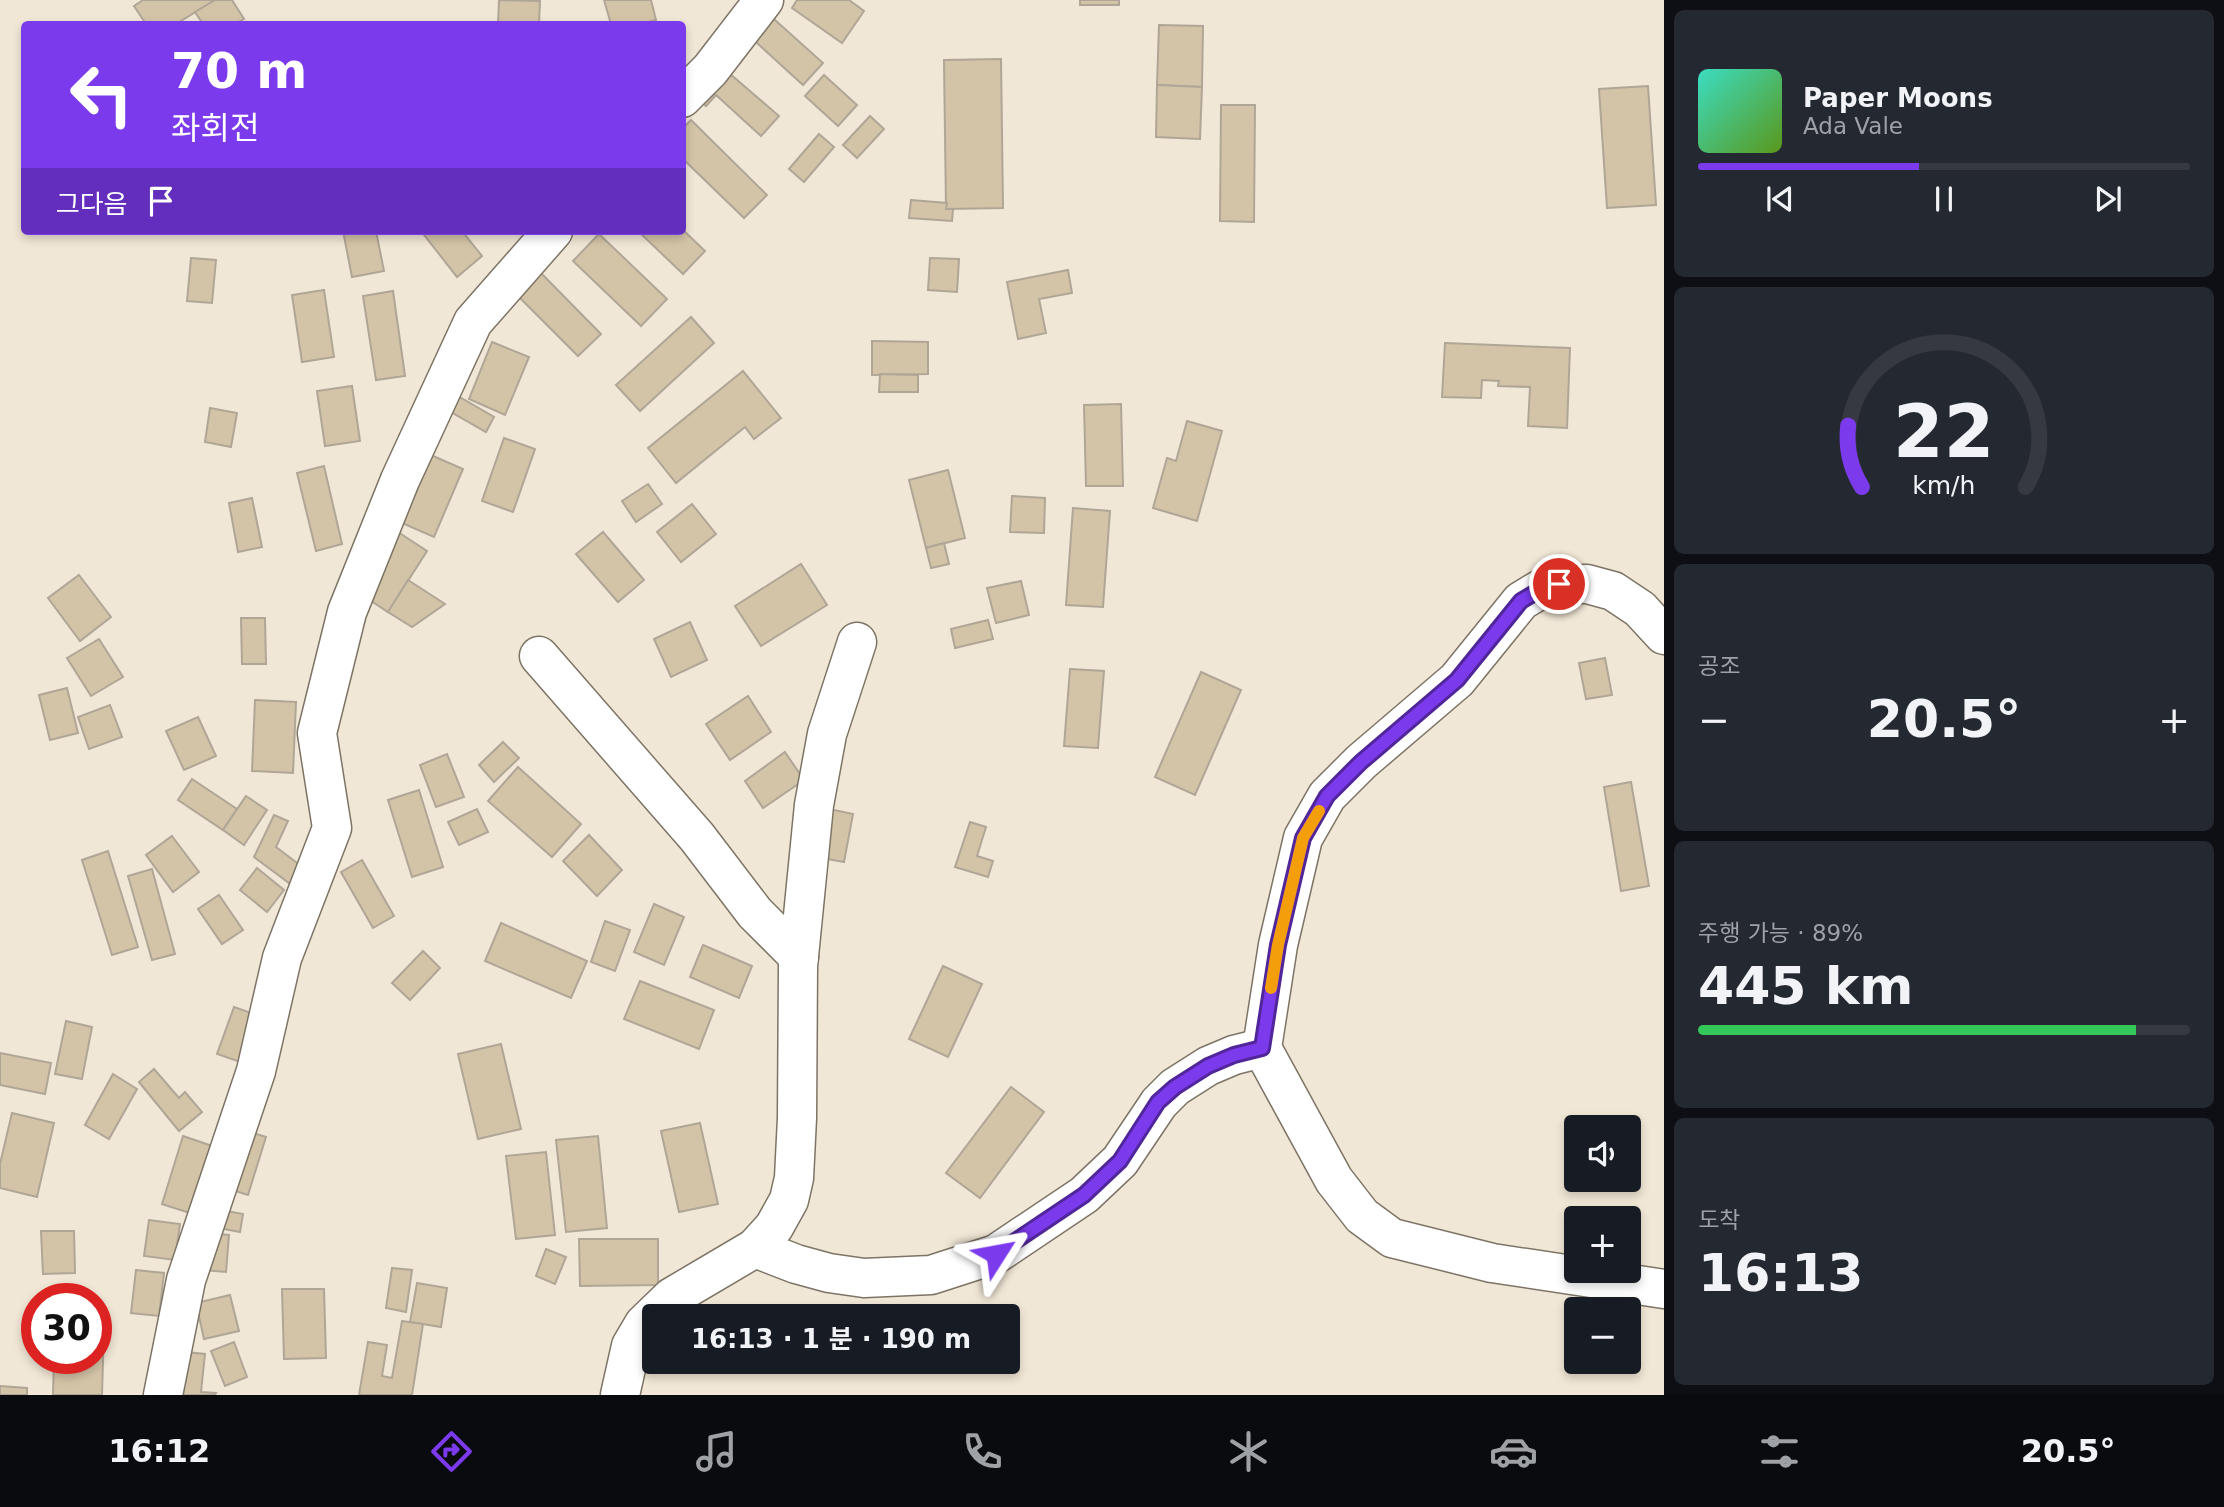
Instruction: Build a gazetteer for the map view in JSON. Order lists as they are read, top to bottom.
{
  "page": {
    "turn": ["70 m", "좌회전"],
    "song": ["Paper Moons", "Ada Vale"],
    "then": "그다음",
    "tile": [
      "공조",
      ["주행 가능 · 89%", "445 km"],
      ["도착", "16:13"]
    ],
    "heat": ["−", "20.5°", "+"],
    "map_buttons": ["+", "−"],
    "limit": "30",
    "trip": "16:13 · 1 분 · 190 m",
    "tabs": ["16:12", "20.5°"],
    "gauge": ["22", "km/h"]
  }
}
